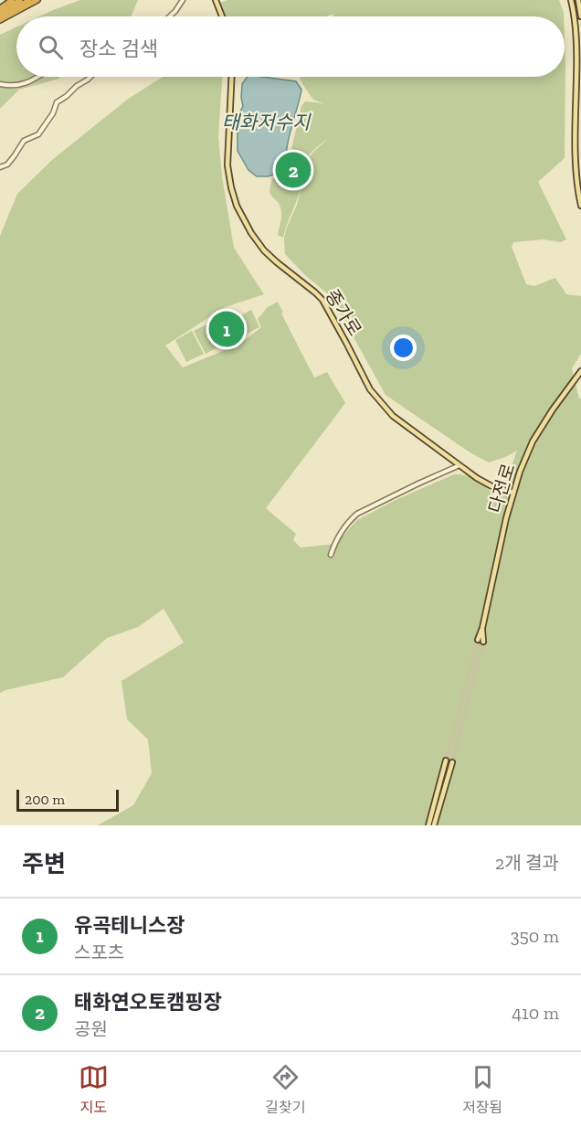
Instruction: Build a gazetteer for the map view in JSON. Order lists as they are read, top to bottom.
{
  "streets": {
    "main road": ["종가로", "다전로"]
  },
  "crossings": [
    ["종가로", "다전로"]
  ],
  "water": ["태화저수지"],
  "scale_bar": "200 m",
  "page": {
    "search": "장소 검색",
    "pins": ["2", "1"],
    "scale": "200 m",
    "heading": ["주변", "2개 결과"],
    "list": [
      {
        "mark": "1",
        "name": "유곡테니스장",
        "note": "스포츠",
        "value": "350 m"
      },
      {
        "mark": "2",
        "name": "태화연오토캠핑장",
        "note": "공원",
        "value": "410 m"
      }
    ],
    "nav": ["지도", "길찾기", "저장됨"]
  }
}
